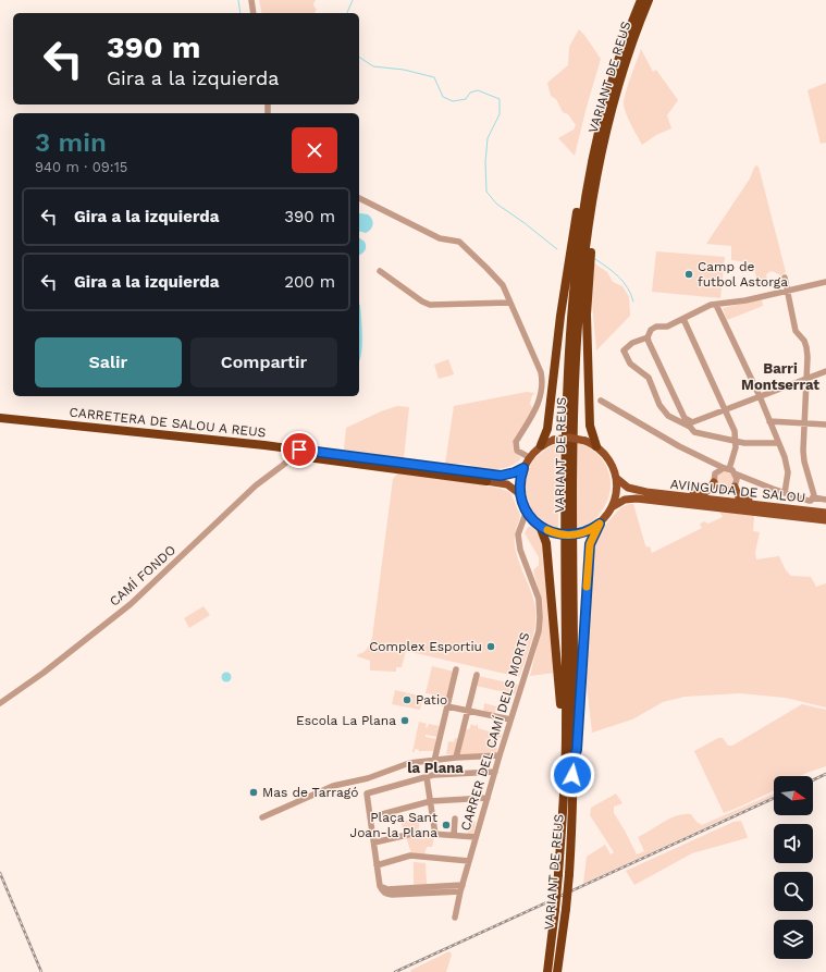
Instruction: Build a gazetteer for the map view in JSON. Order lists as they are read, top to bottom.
{
  "streets": {
    "highway": ["VARIANT DE REUS", "CARRETERA DE SALOU A REUS"],
    "main road": ["AVINGUDA DE SALOU"],
    "street": ["CAMÍ FONDO", "CARRER DEL CAMÍ DELS MORTS"]
  },
  "districts": ["Barri Montserrat", "la Plana"],
  "places": [
    "Camp de futbol Astorga",
    "Complex Esportiu",
    "Patio",
    "Escola La Plana",
    "Mas de Tarragó",
    "Plaça Sant Joan-la Plana"
  ],
  "north": "right",
  "page": {
    "turn": ["390 m", "Gira a la izquierda"],
    "heading": ["3 min", "940 m · 09:15"],
    "list": [
      {
        "name": "Gira a la izquierda",
        "value": "390 m"
      },
      {
        "name": "Gira a la izquierda",
        "value": "200 m"
      }
    ],
    "buttons": ["Salir", "Compartir"]
  }
}
